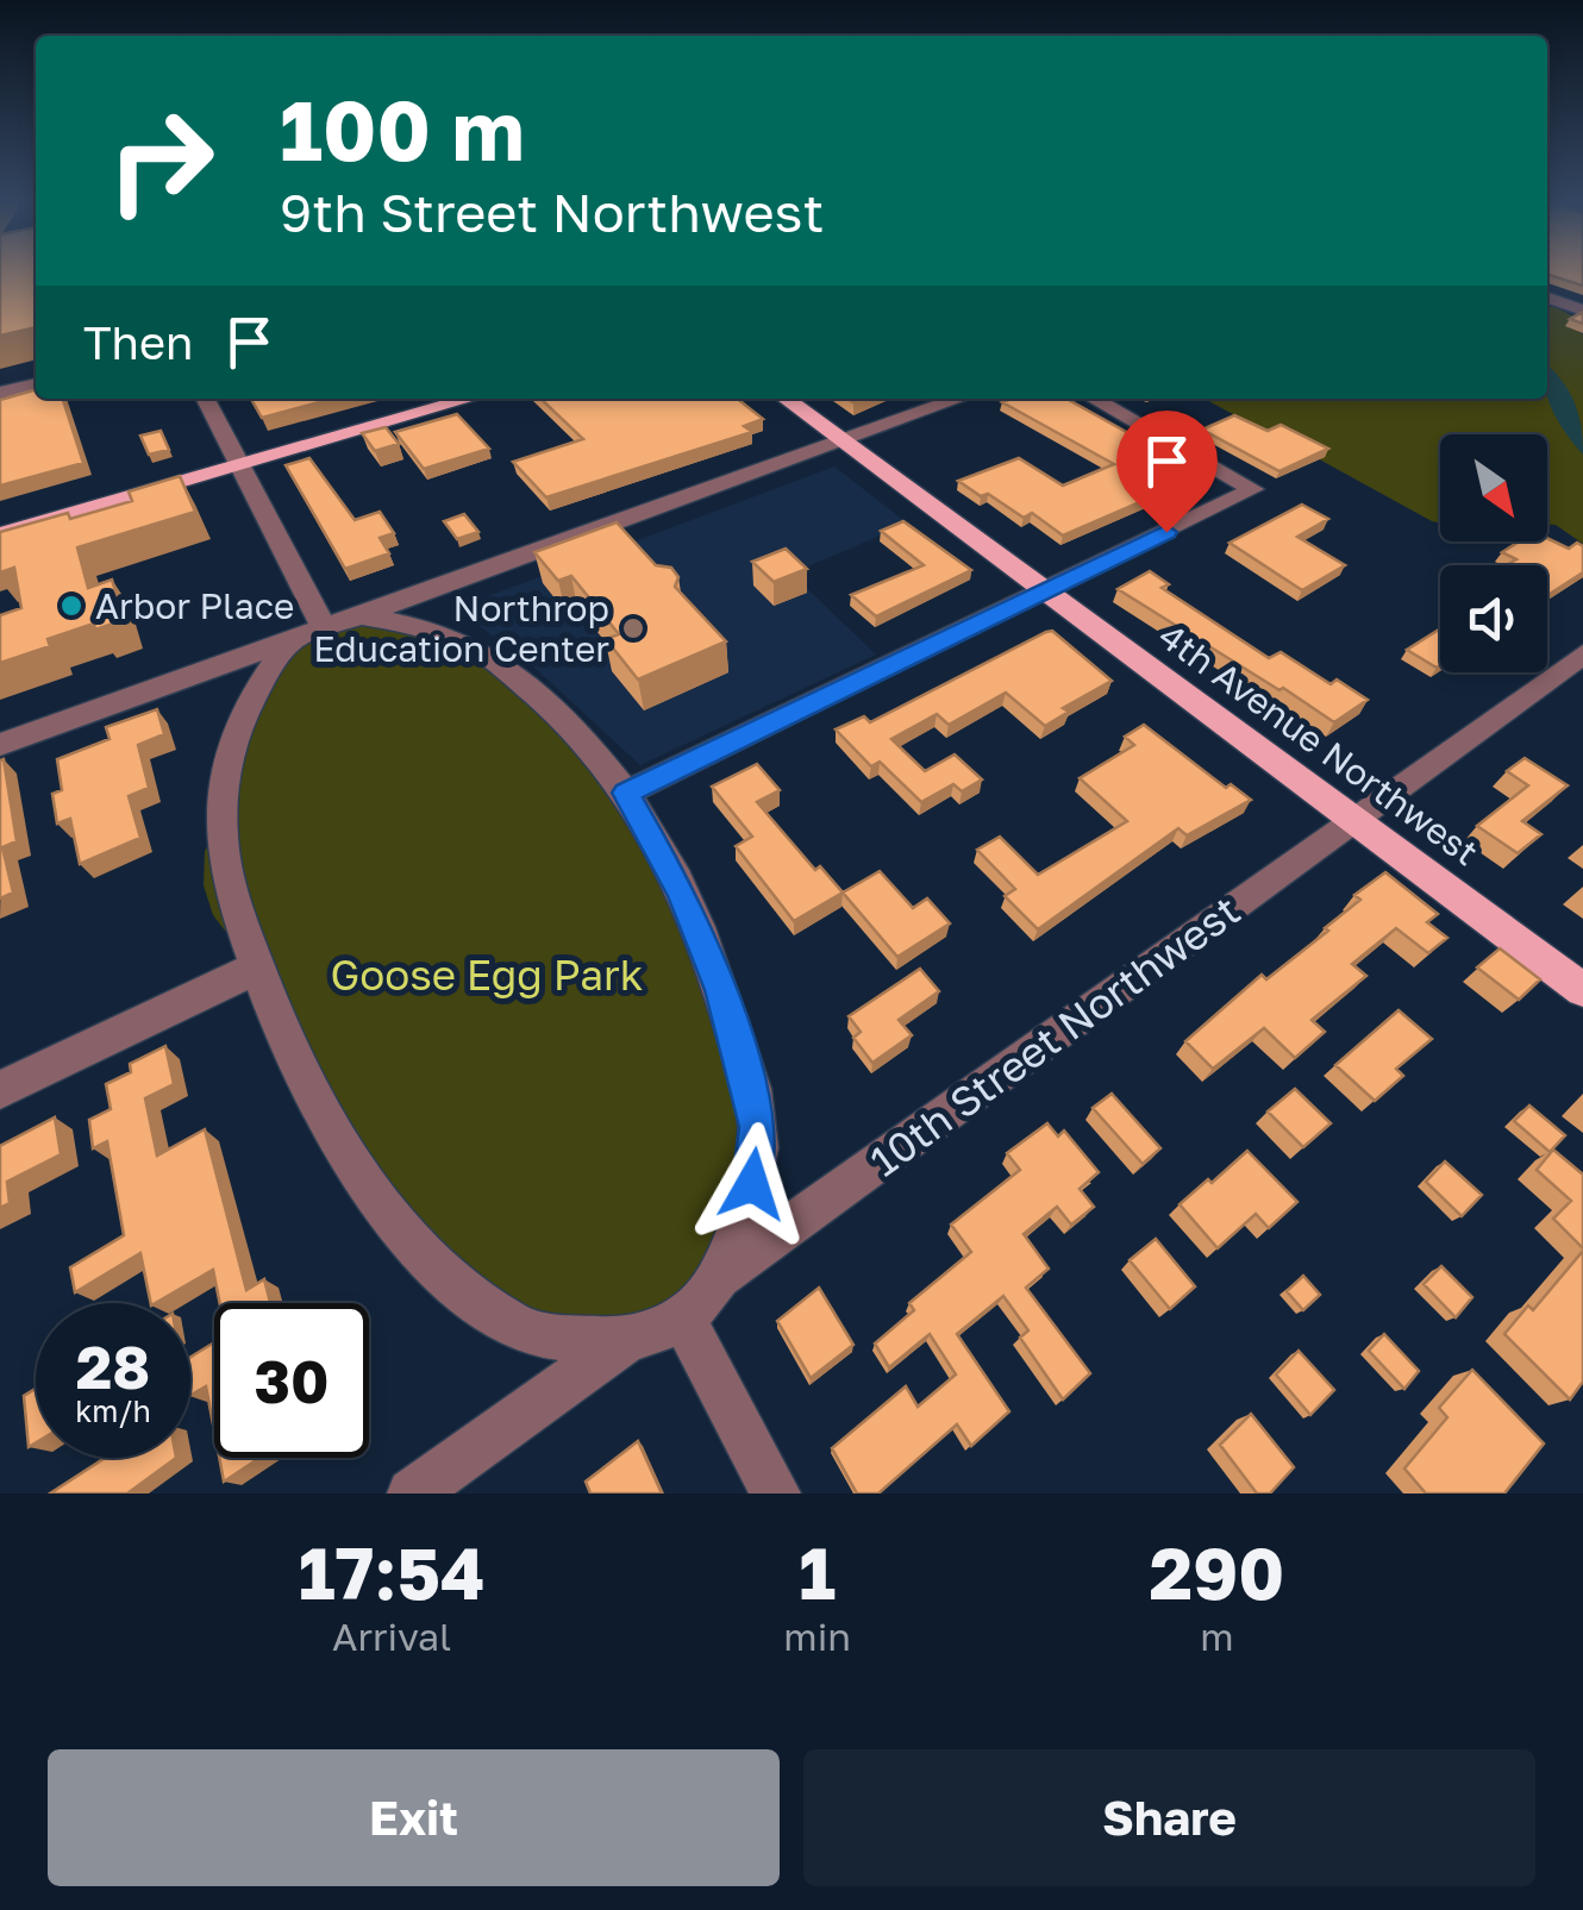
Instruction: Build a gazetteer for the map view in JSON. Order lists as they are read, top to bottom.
{
  "streets": {
    "main road": ["4th Avenue Northwest"],
    "street": ["10th Street Northwest"]
  },
  "crossings": [
    ["4th Avenue Northwest", "10th Street Northwest"]
  ],
  "parks": ["Goose Egg Park"],
  "places": ["Arbor Place", "Northrop Education Center"],
  "north": "bottom right",
  "page": {
    "turn": ["100 m", "9th Street Northwest"],
    "then": "Then",
    "speed": "28 km/h",
    "limit": "30",
    "eta": [
      "17:54",
      "Arrival",
      "1",
      "min",
      "290",
      "m"
    ],
    "buttons": ["Exit", "Share"]
  }
}
